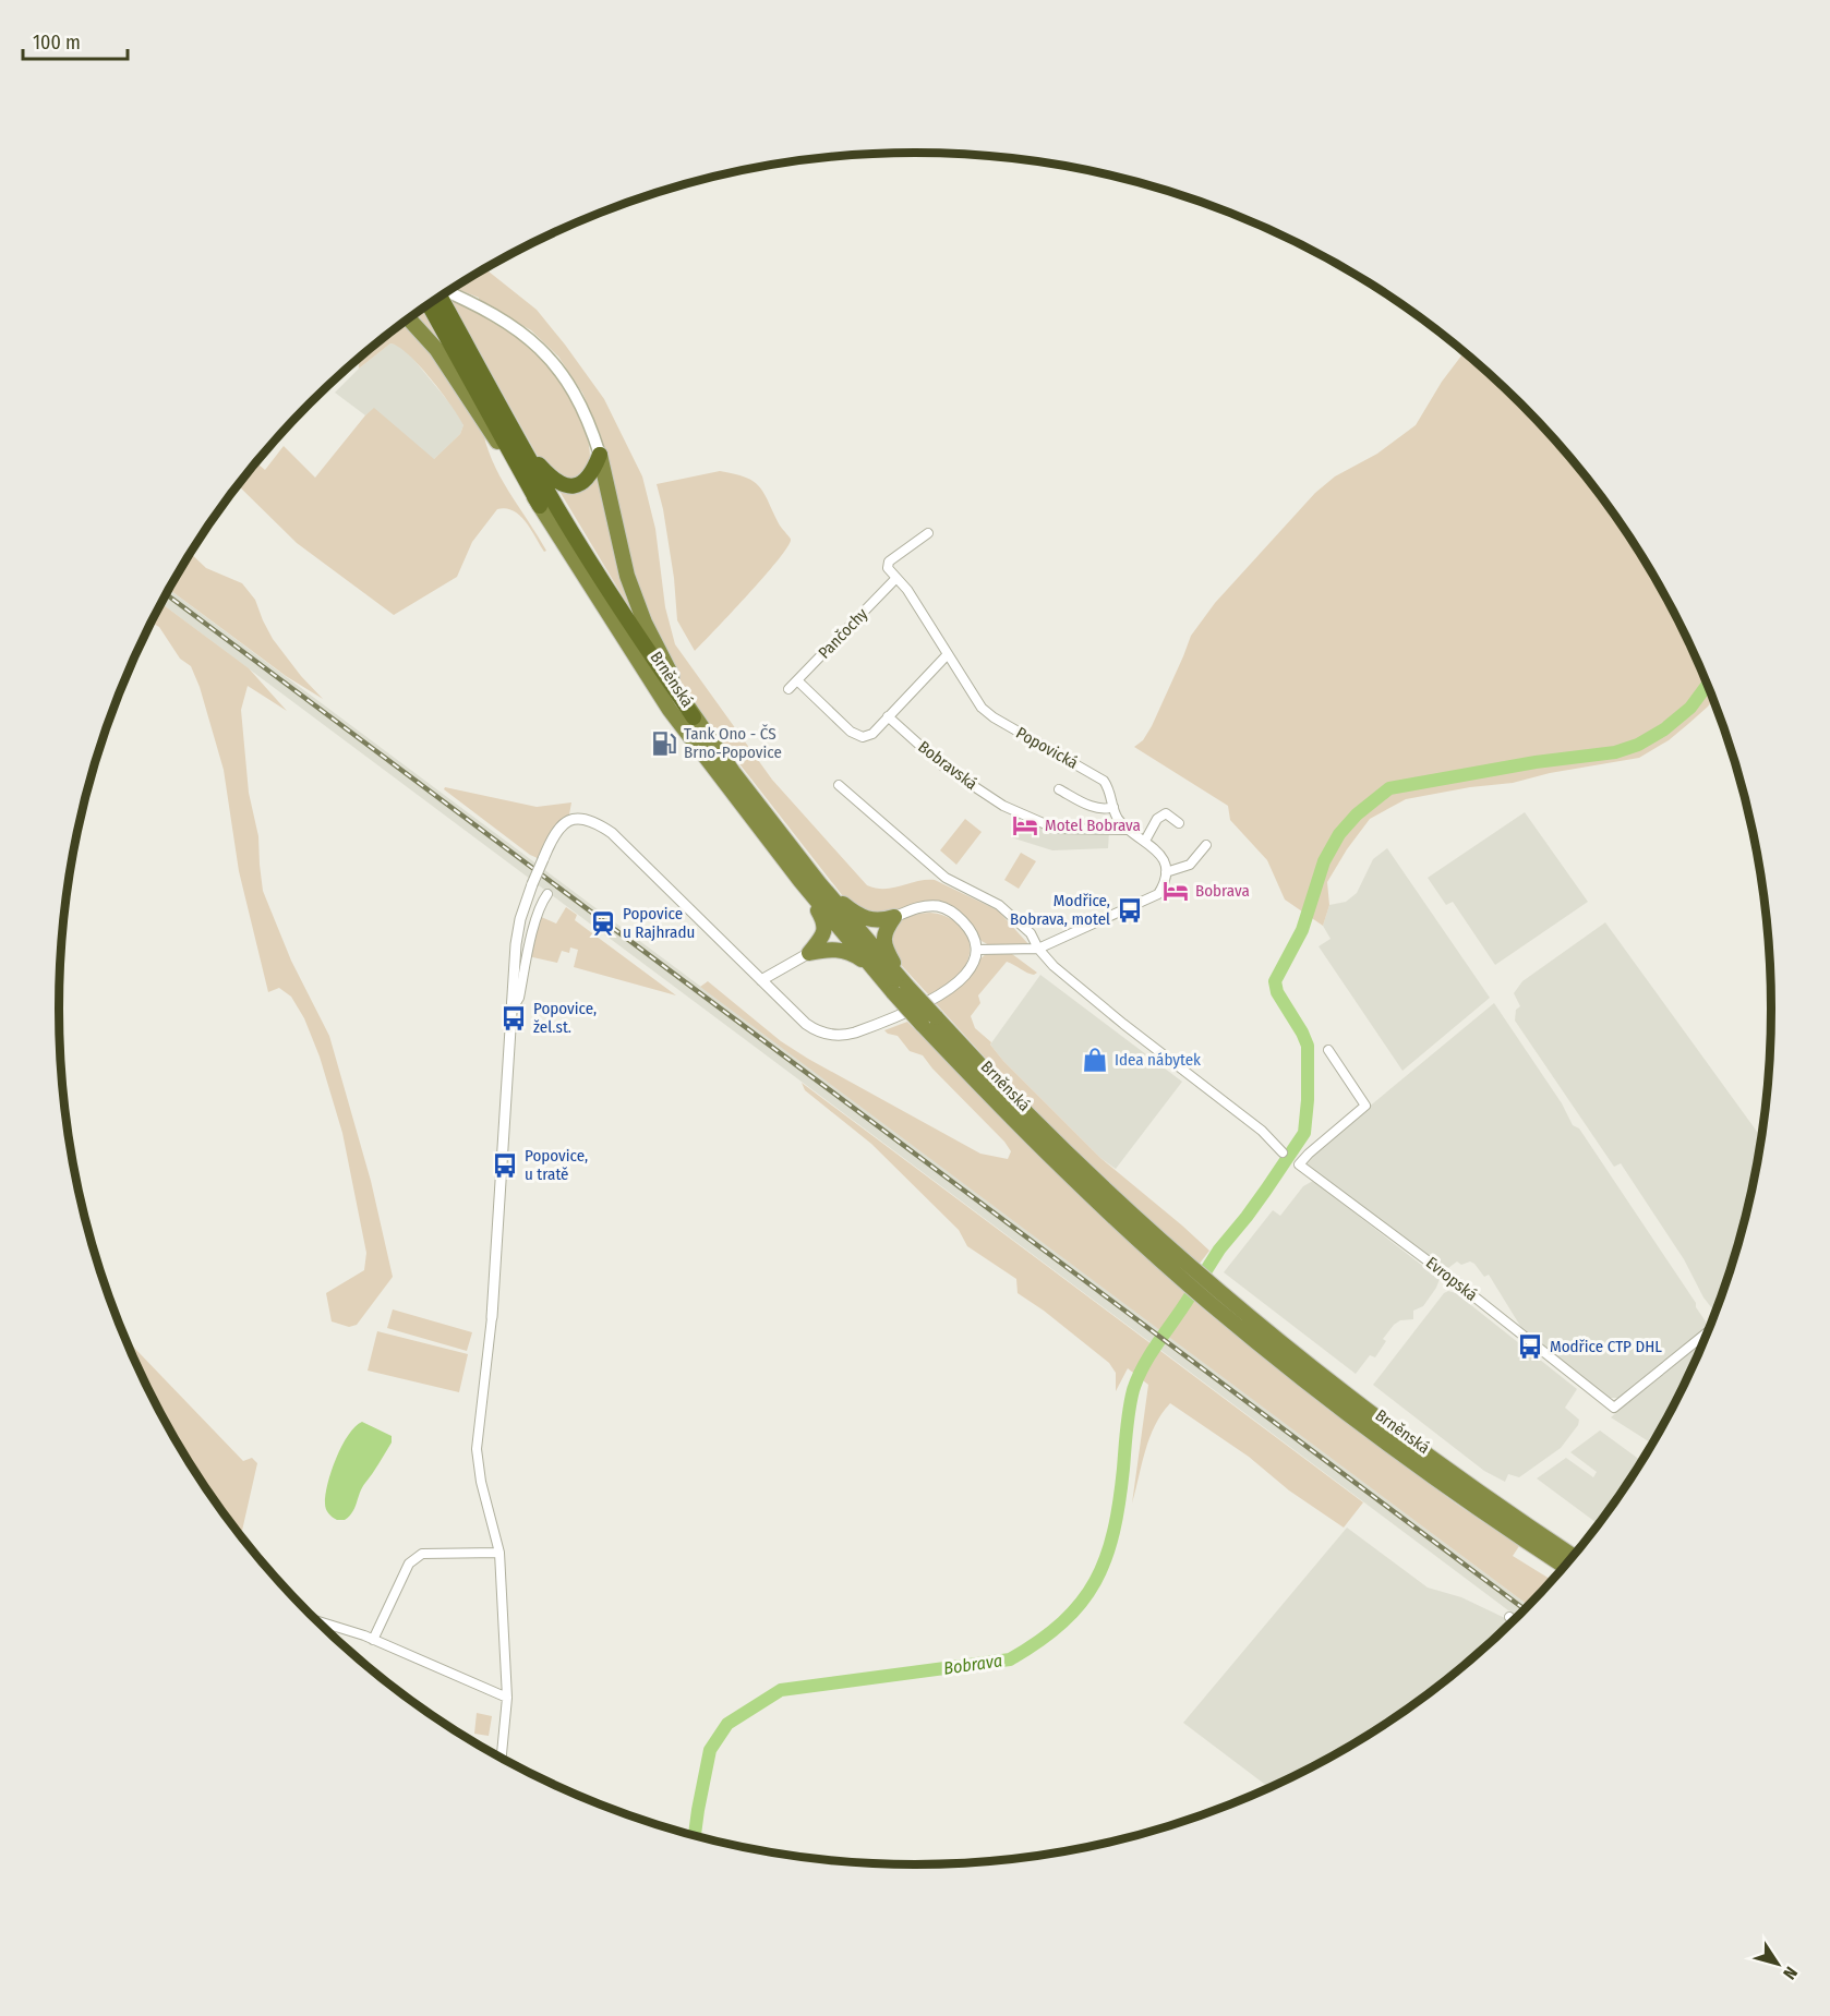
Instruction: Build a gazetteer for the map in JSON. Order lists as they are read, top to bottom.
{
  "streets": {
    "highway": ["Brněnská"],
    "street": [
      "Pančochy",
      "Popovická",
      "Bobravská",
      "Evropská"
    ]
  },
  "crossings": [
    ["Pančochy", "Popovická"],
    ["Popovická", "Bobravská"]
  ],
  "water": ["Bobrava"],
  "places": {
    "fuel station": ["Tank Ono - ČS Brno-Popovice"],
    "hotel": ["Motel Bobrava", "Bobrava"],
    "bus stop": [
      "Modřice, Bobrava, motel",
      "Popovice, žel.st.",
      "Popovice, u tratě",
      "Modřice CTP DHL"
    ],
    "station": ["Popovice u Rajhradu"],
    "shop": ["Idea nábytek"]
  },
  "scale_bar": "100 m",
  "north": "bottom right"
}
